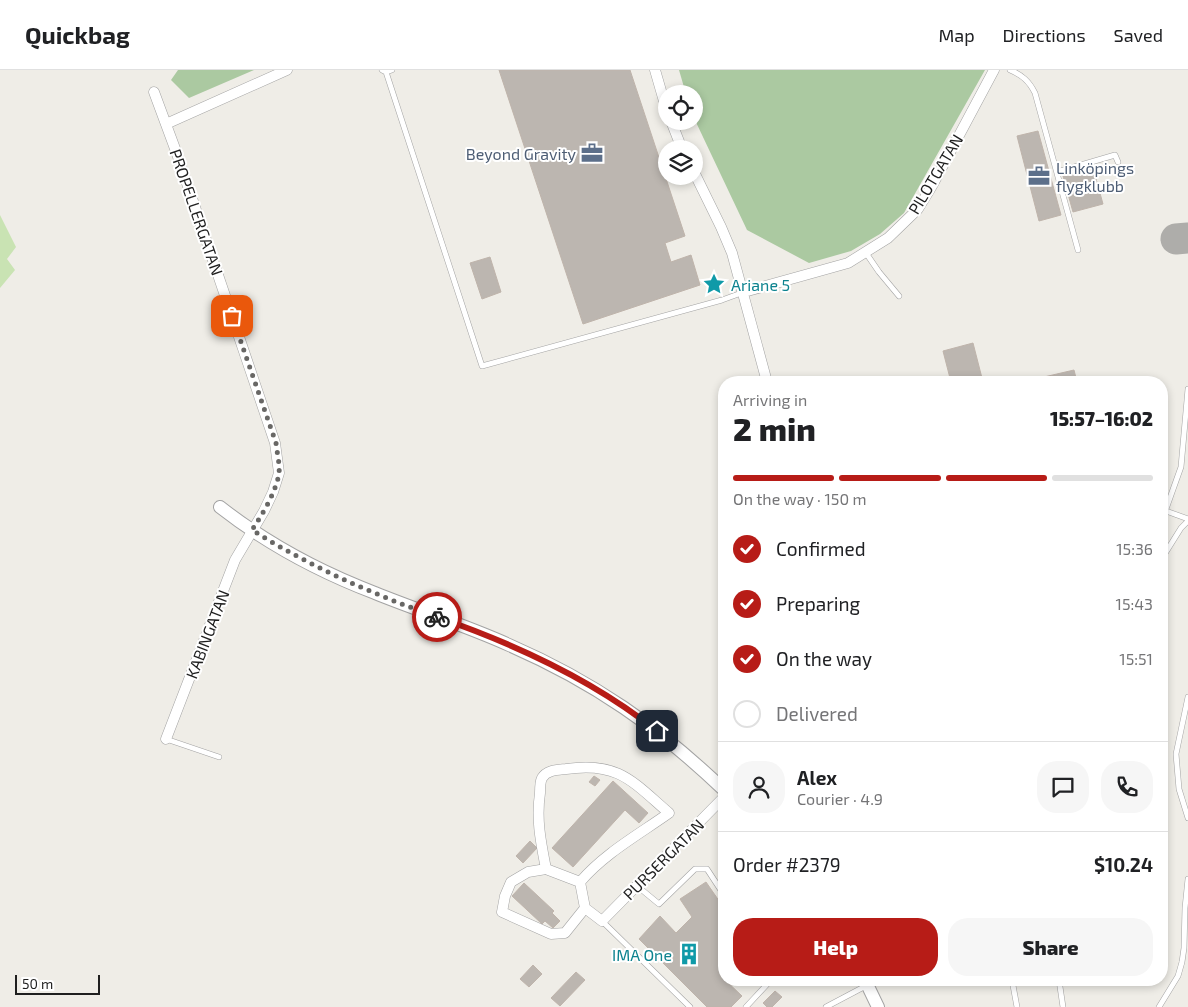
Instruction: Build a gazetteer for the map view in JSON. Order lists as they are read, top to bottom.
{
  "streets": {
    "street": [
      "PILOTGATAN",
      "PROPELLERGATAN",
      "KABINGATAN",
      "PURSERGATAN"
    ]
  },
  "crossings": [
    ["PROPELLERGATAN", "KABINGATAN"]
  ],
  "places": {
    "office": ["Beyond Gravity", "Linköpings flygklubb"],
    "place": ["Ariane 5"],
    "building": ["IMA One"]
  },
  "scale_bar": "50 m",
  "page": {
    "header": "Quickbag",
    "nav": ["Map", "Directions", "Saved"],
    "heading": ["2 min", "Arriving in", "15:57–16:02"],
    "panel": [
      "Alex",
      "Courier · 4.9",
      "Order #2379",
      "$10.24"
    ],
    "bar": "On the way · 150 m",
    "list": [
      ["Confirmed", "15:36"],
      ["Preparing", "15:43"],
      ["On the way", "15:51"],
      "Delivered"
    ],
    "buttons": ["Help", "Share"],
    "scale": "50 m"
  }
}
